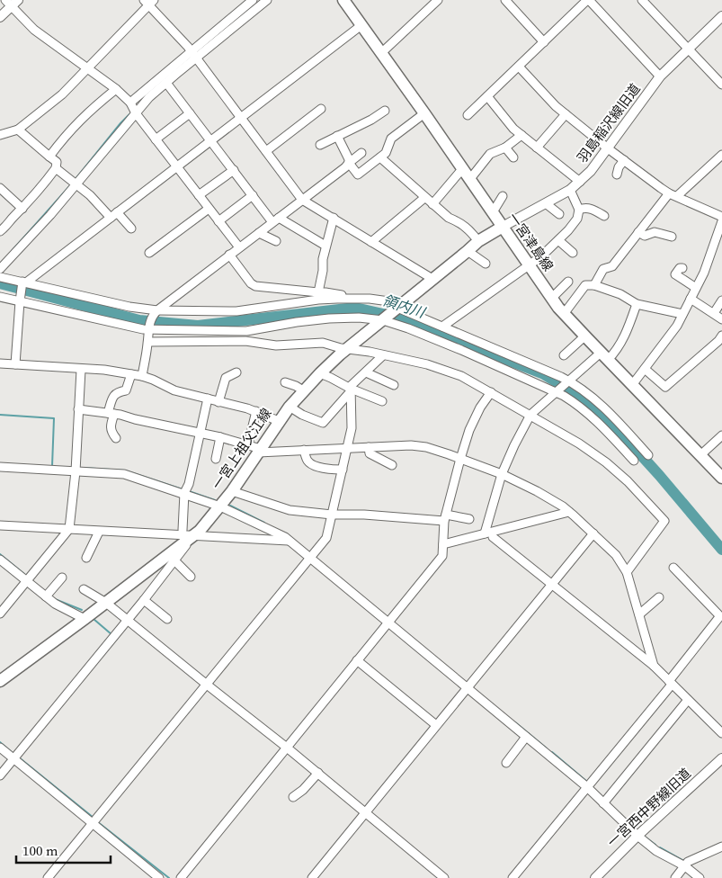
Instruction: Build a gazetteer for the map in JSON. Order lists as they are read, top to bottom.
{
  "streets": {
    "main road": ["一宮津島線", "一宮上祖父江線"],
    "street": ["羽島稲沢線旧道", "一宮西中野線旧道"]
  },
  "crossings": [
    ["羽島稲沢線旧道", "一宮津島線"],
    ["羽島稲沢線旧道", "一宮上祖父江線"],
    ["一宮津島線", "一宮上祖父江線"]
  ],
  "water": ["領内川"],
  "scale_bar": "100 m"
}
